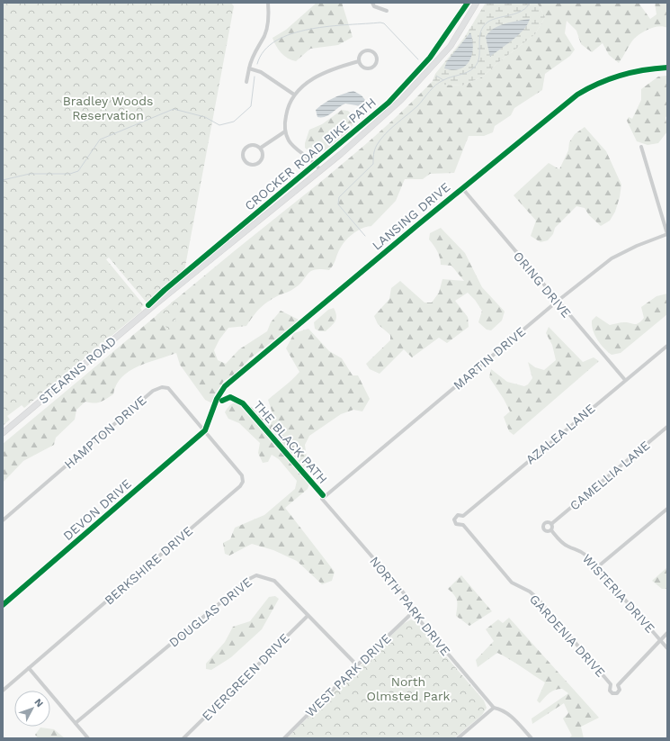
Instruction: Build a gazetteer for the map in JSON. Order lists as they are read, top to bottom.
{
  "streets": {
    "main road": ["STEARNS ROAD"],
    "street": [
      "LANSING DRIVE",
      "ORING DRIVE",
      "MARTIN DRIVE",
      "HAMPTON DRIVE",
      "AZALEA LANE",
      "CAMELLIA LANE",
      "DEVON DRIVE",
      "BERKSHIRE DRIVE",
      "WISTERIA DRIVE",
      "NORTH PARK DRIVE",
      "DOUGLAS DRIVE",
      "GARDENIA DRIVE",
      "WEST PARK DRIVE",
      "EVERGREEN DRIVE"
    ],
    "cycle path": ["CROCKER ROAD BIKE PATH", "THE BLACK PATH"]
  },
  "crossings": [
    ["LANSING DRIVE", "ORING DRIVE"],
    ["LANSING DRIVE", "HAMPTON DRIVE"],
    ["LANSING DRIVE", "DEVON DRIVE"],
    ["LANSING DRIVE", "BERKSHIRE DRIVE"],
    ["ORING DRIVE", "MARTIN DRIVE"],
    ["ORING DRIVE", "AZALEA LANE"],
    ["MARTIN DRIVE", "NORTH PARK DRIVE"],
    ["HAMPTON DRIVE", "DEVON DRIVE"],
    ["HAMPTON DRIVE", "BERKSHIRE DRIVE"],
    ["AZALEA LANE", "GARDENIA DRIVE"],
    ["DEVON DRIVE", "BERKSHIRE DRIVE"],
    ["NORTH PARK DRIVE", "WEST PARK DRIVE"],
    ["DOUGLAS DRIVE", "WEST PARK DRIVE"],
    ["DOUGLAS DRIVE", "EVERGREEN DRIVE"]
  ],
  "parks": ["Bradley Woods Reservation", "North Olmsted Park"],
  "north": "top right"
}
